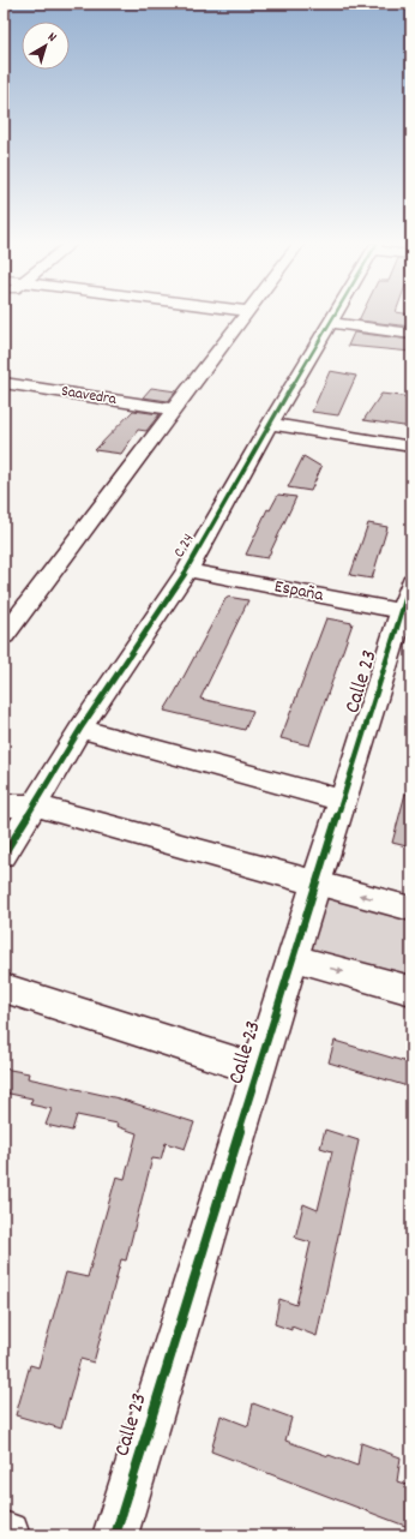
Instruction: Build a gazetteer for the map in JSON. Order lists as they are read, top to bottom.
{
  "streets": {
    "street": [
      "Saavedra",
      "C 24",
      "España",
      "Calle 23"
    ]
  },
  "crossings": [
    ["C 24", "España"],
    ["España", "Calle 23"]
  ],
  "north": "top right"
}
